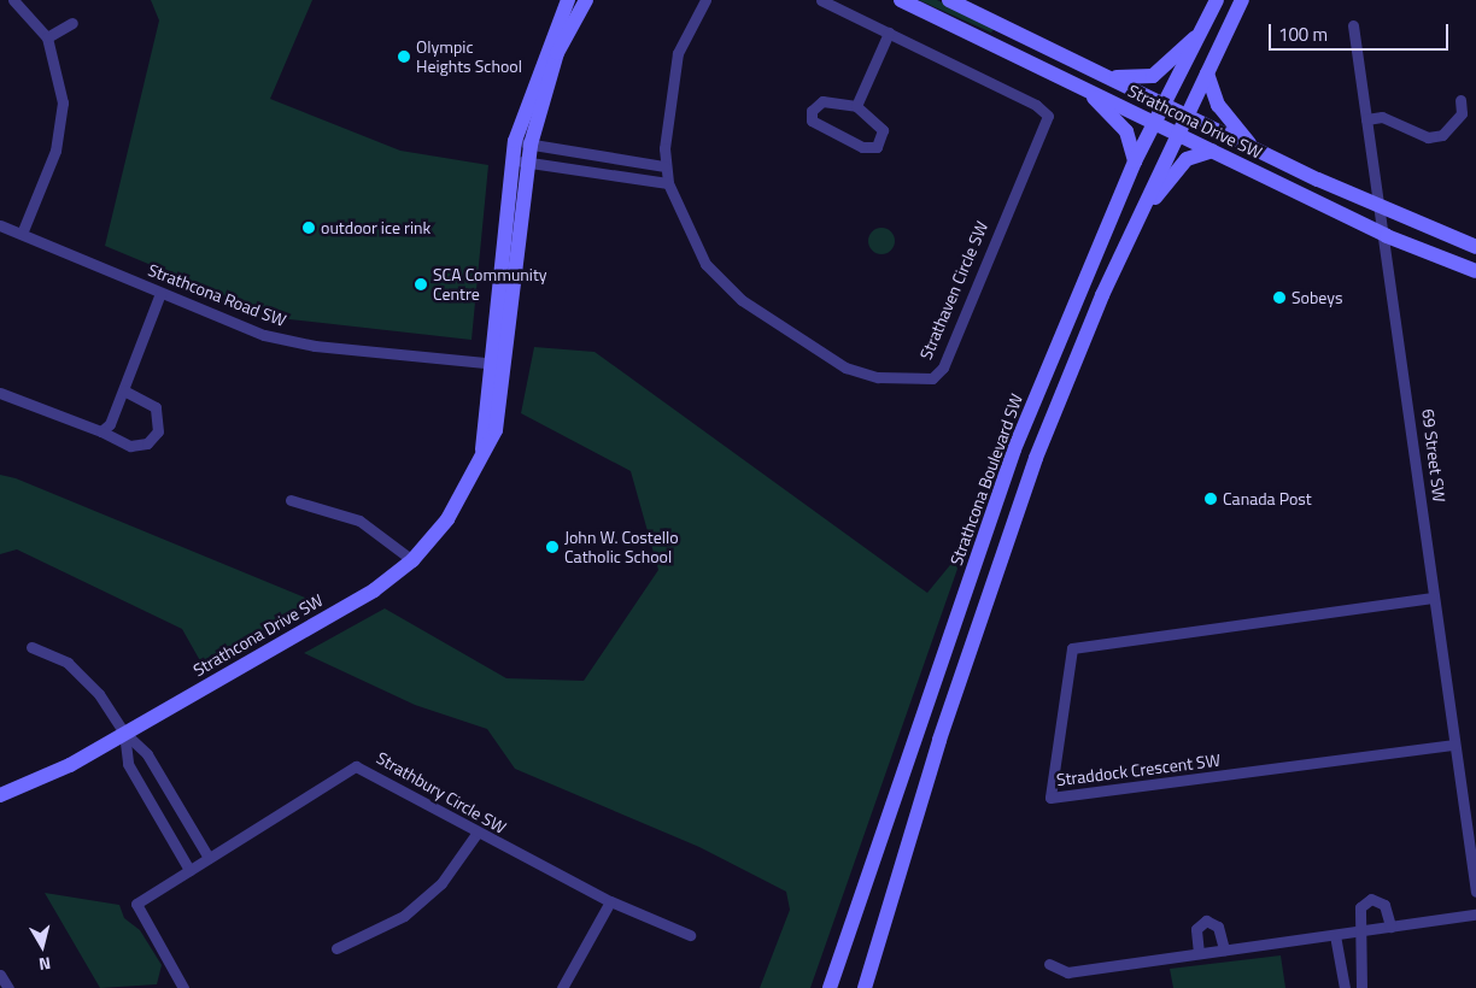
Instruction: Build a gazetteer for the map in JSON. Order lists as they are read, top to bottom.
{
  "streets": {
    "main road": ["Strathcona Drive SW", "Strathcona Boulevard SW"],
    "street": [
      "Strathaven Circle SW",
      "Strathcona Road SW",
      "69 Street SW",
      "Straddock Crescent SW",
      "Strathbury Circle SW"
    ]
  },
  "crossings": [
    ["Strathcona Drive SW", "Strathcona Road SW"],
    ["Strathcona Drive SW", "69 Street SW"],
    ["Strathcona Drive SW", "Strathcona Boulevard SW"],
    ["69 Street SW", "Straddock Crescent SW"]
  ],
  "places": [
    "Olympic Heights School",
    "outdoor ice rink",
    "SCA Community Centre",
    "Sobeys",
    "Canada Post",
    "John W. Costello Catholic School"
  ],
  "scale_bar": "100 m",
  "north": "bottom"
}
